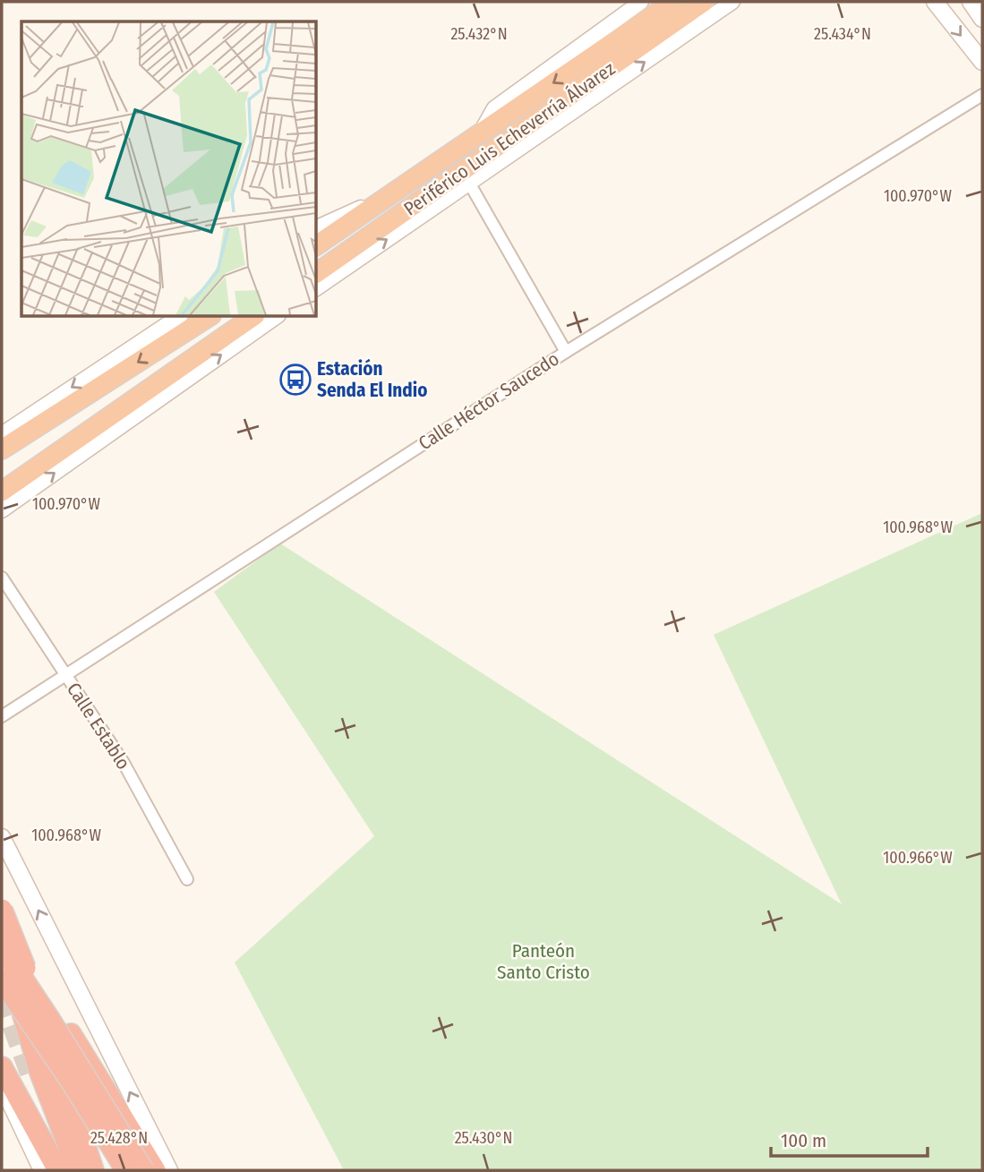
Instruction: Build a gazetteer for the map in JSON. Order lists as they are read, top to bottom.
{
  "streets": {
    "highway": ["Periférico Luis Echeverría Álvarez"],
    "street": ["Calle Héctor Saucedo", "Calle Establo"]
  },
  "crossings": [
    ["Calle Héctor Saucedo", "Calle Establo"]
  ],
  "parks": ["Panteón Santo Cristo"],
  "places": {
    "bus stop": ["Estación Senda El Indio"]
  },
  "scale_bar": "100 m",
  "coordinates": [
    "25.432°N",
    "25.434°N",
    "100.970°W",
    "100.968°W",
    "100.966°W",
    "25.428°N",
    "25.430°N"
  ]
}
